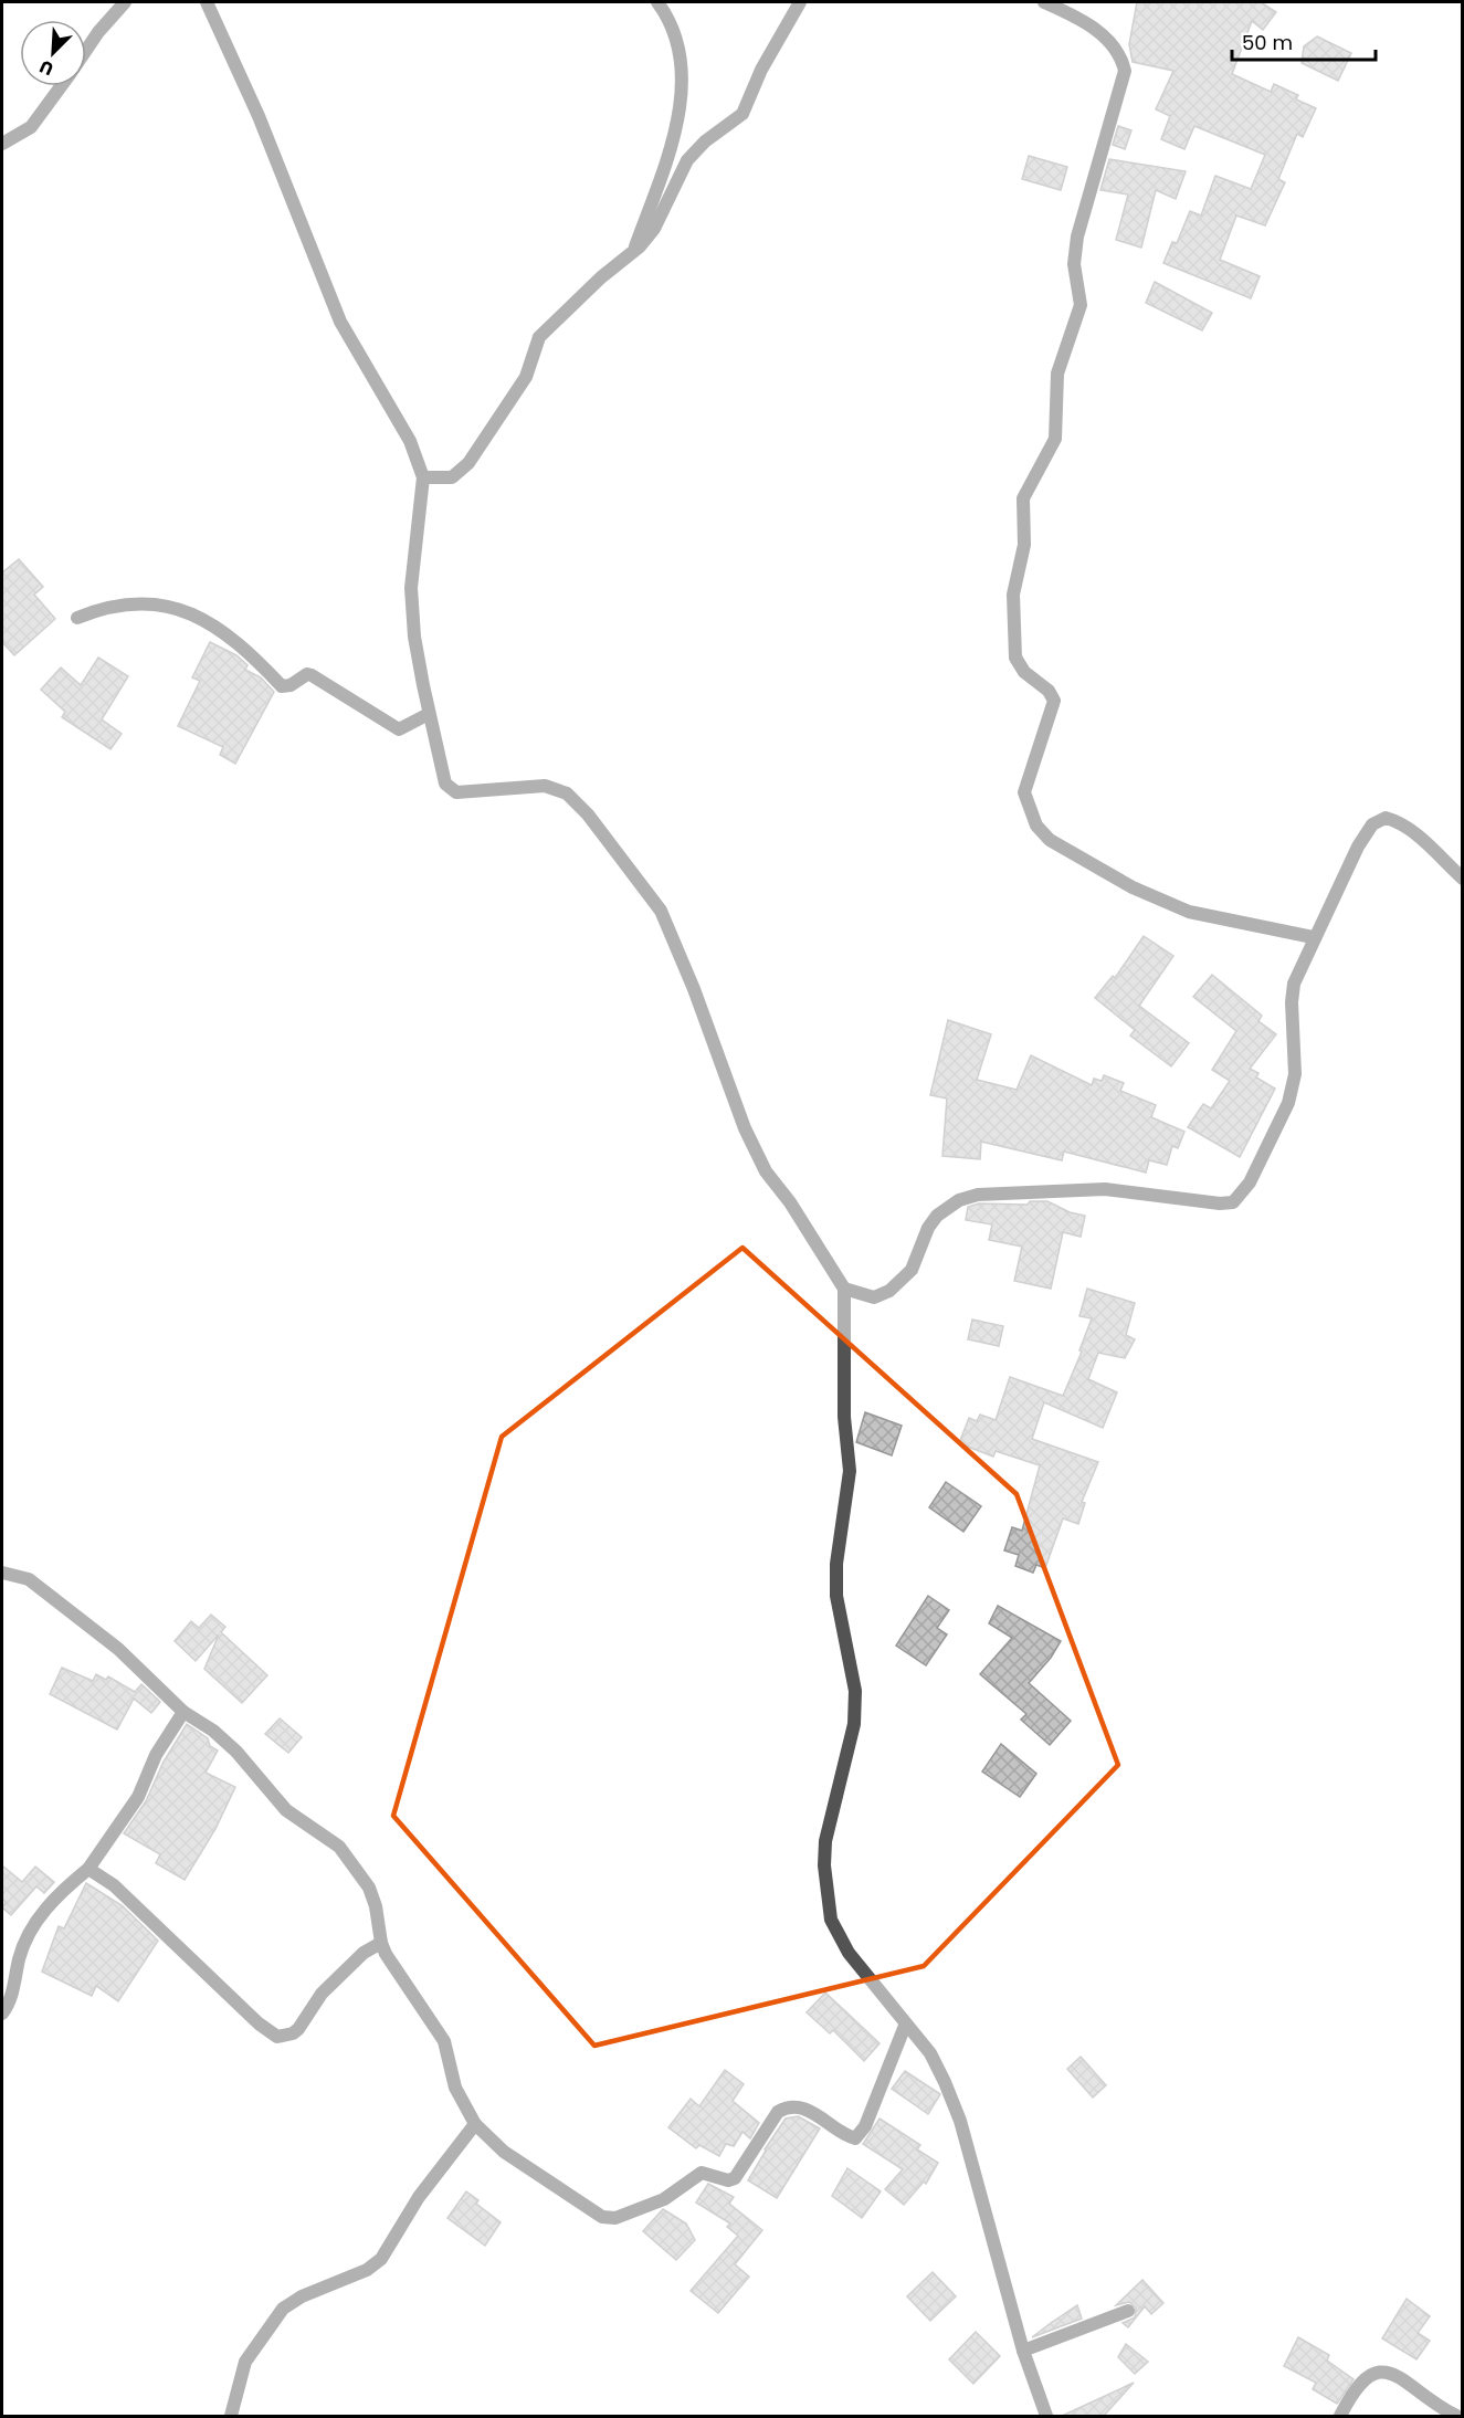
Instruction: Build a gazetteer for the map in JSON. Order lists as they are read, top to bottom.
{
  "scale_bar": "50 m",
  "north": "bottom left"
}
